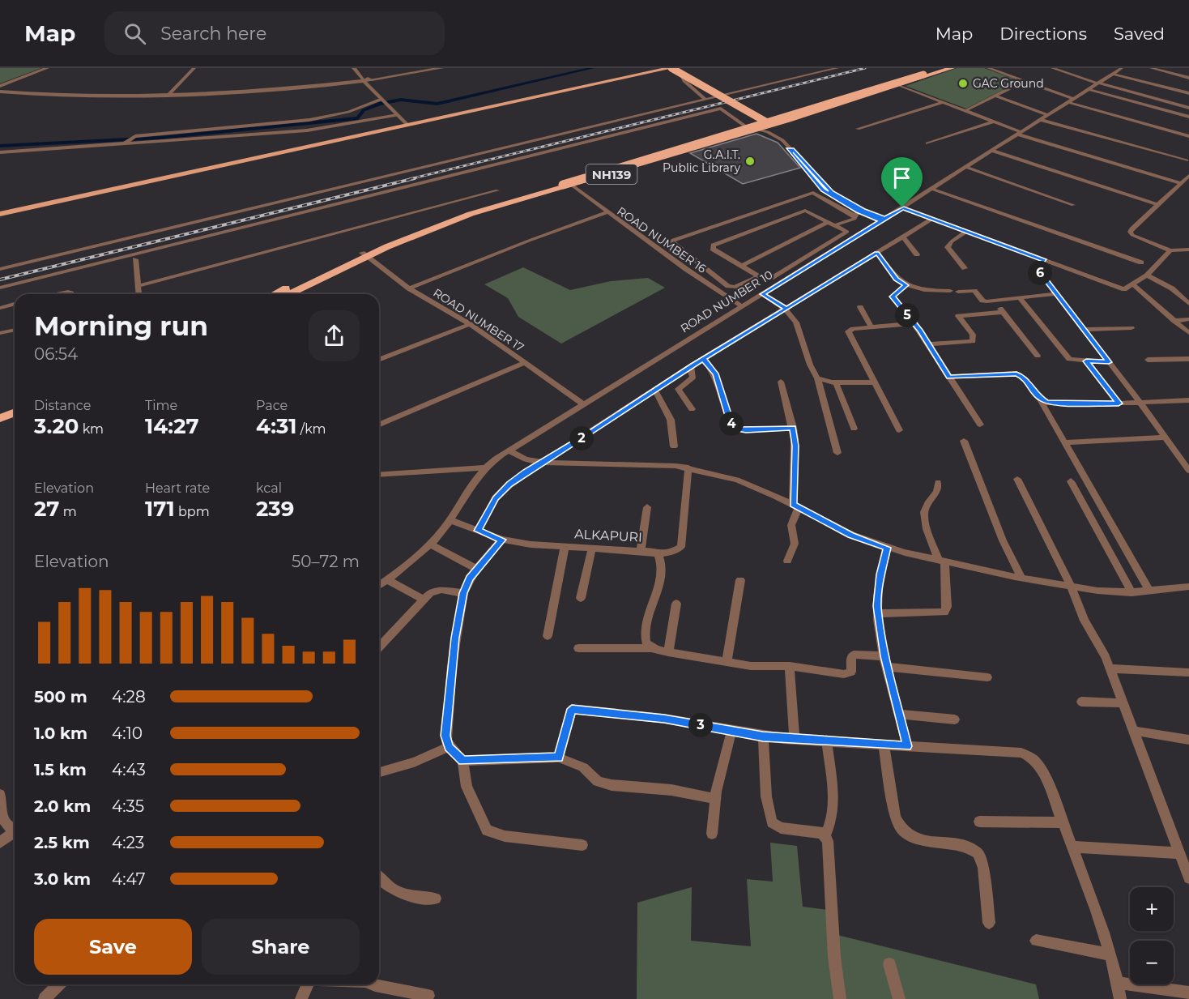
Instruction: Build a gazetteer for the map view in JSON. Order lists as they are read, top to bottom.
{
  "streets": {
    "highway": ["NH139"],
    "street": [
      "ROAD NUMBER 16",
      "ROAD NUMBER 10",
      "ROAD NUMBER 17",
      "ALKAPURI"
    ]
  },
  "crossings": [
    ["NH139", "ROAD NUMBER 16"],
    ["NH139", "ROAD NUMBER 17"],
    ["ROAD NUMBER 16", "ROAD NUMBER 10"],
    ["ROAD NUMBER 10", "ROAD NUMBER 17"],
    ["ROAD NUMBER 10", "ALKAPURI"]
  ],
  "places": ["GAC Ground", "G.A.I.T. Public Library"],
  "page": {
    "header": "Map",
    "search": "Search here",
    "nav": ["Map", "Directions", "Saved"],
    "pins": [
      "6",
      "5",
      "4",
      "2",
      "3"
    ],
    "heading": ["Morning run", "06:54"],
    "stats": [
      ["Distance", "3.20 km"],
      ["Time", "14:27"],
      ["Pace", "4:31 /km"],
      ["Elevation", "27 m"],
      ["Heart rate", "171 bpm"],
      ["kcal", "239"]
    ],
    "chart": ["Elevation", "50–72 m"],
    "list": [
      {
        "name": "500 m",
        "note": "4:28"
      },
      {
        "name": "1.0 km",
        "note": "4:10"
      },
      {
        "name": "1.5 km",
        "note": "4:43"
      },
      {
        "name": "2.0 km",
        "note": "4:35"
      },
      {
        "name": "2.5 km",
        "note": "4:23"
      },
      {
        "name": "3.0 km",
        "note": "4:47"
      }
    ],
    "map_buttons": ["+", "−"],
    "buttons": ["Save", "Share"]
  }
}
